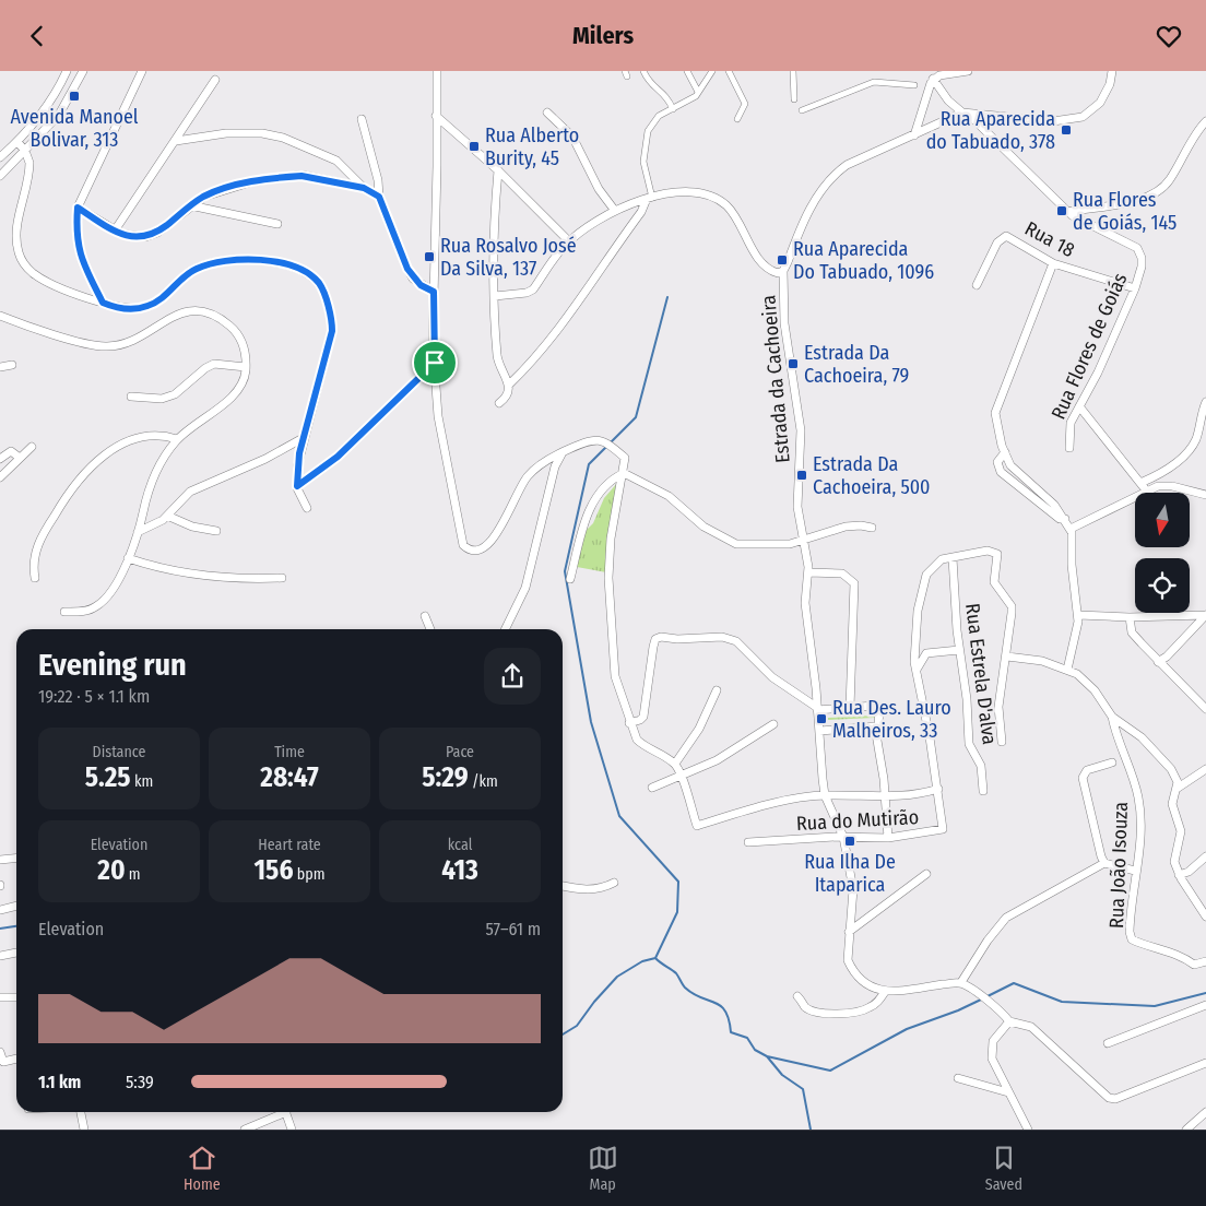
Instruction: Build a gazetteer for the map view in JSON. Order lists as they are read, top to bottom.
{
  "streets": {
    "street": [
      "Rua 18",
      "Rua Flores de Goiás",
      "Estrada da Cachoeira",
      "Rua Estrela D'alva",
      "Rua do Mutirão",
      "Rua João Isouza"
    ]
  },
  "crossings": [
    ["Rua 18", "Rua Flores de Goiás"],
    ["Estrada da Cachoeira", "Rua do Mutirão"],
    ["Rua Estrela D'alva", "Rua do Mutirão"]
  ],
  "places": {
    "transit": [
      "Avenida Manoel Bolivar, 313",
      "Rua Aparecida do Tabuado, 378",
      "Rua Alberto Burity, 45",
      "Rua Flores de Goiás, 145",
      "Rua Rosalvo José Da Silva, 137",
      "Rua Aparecida Do Tabuado, 1096",
      "Estrada Da Cachoeira, 79",
      "Estrada Da Cachoeira, 500",
      "Rua Des. Lauro Malheiros, 33",
      "Rua Ilha De Itaparica"
    ]
  },
  "north": "bottom",
  "page": {
    "header": "Milers",
    "heading": ["Evening run", "19:22 · 5 × 1.1 km"],
    "stats": [
      ["Distance", "5.25 km"],
      ["Time", "28:47"],
      ["Pace", "5:29 /km"],
      ["Elevation", "20 m"],
      ["Heart rate", "156 bpm"],
      ["kcal", "413"]
    ],
    "chart": ["Elevation", "57–61 m"],
    "list": [
      {
        "name": "1.1 km",
        "note": "5:39"
      }
    ],
    "tabs": ["Home", "Map", "Saved"]
  }
}
